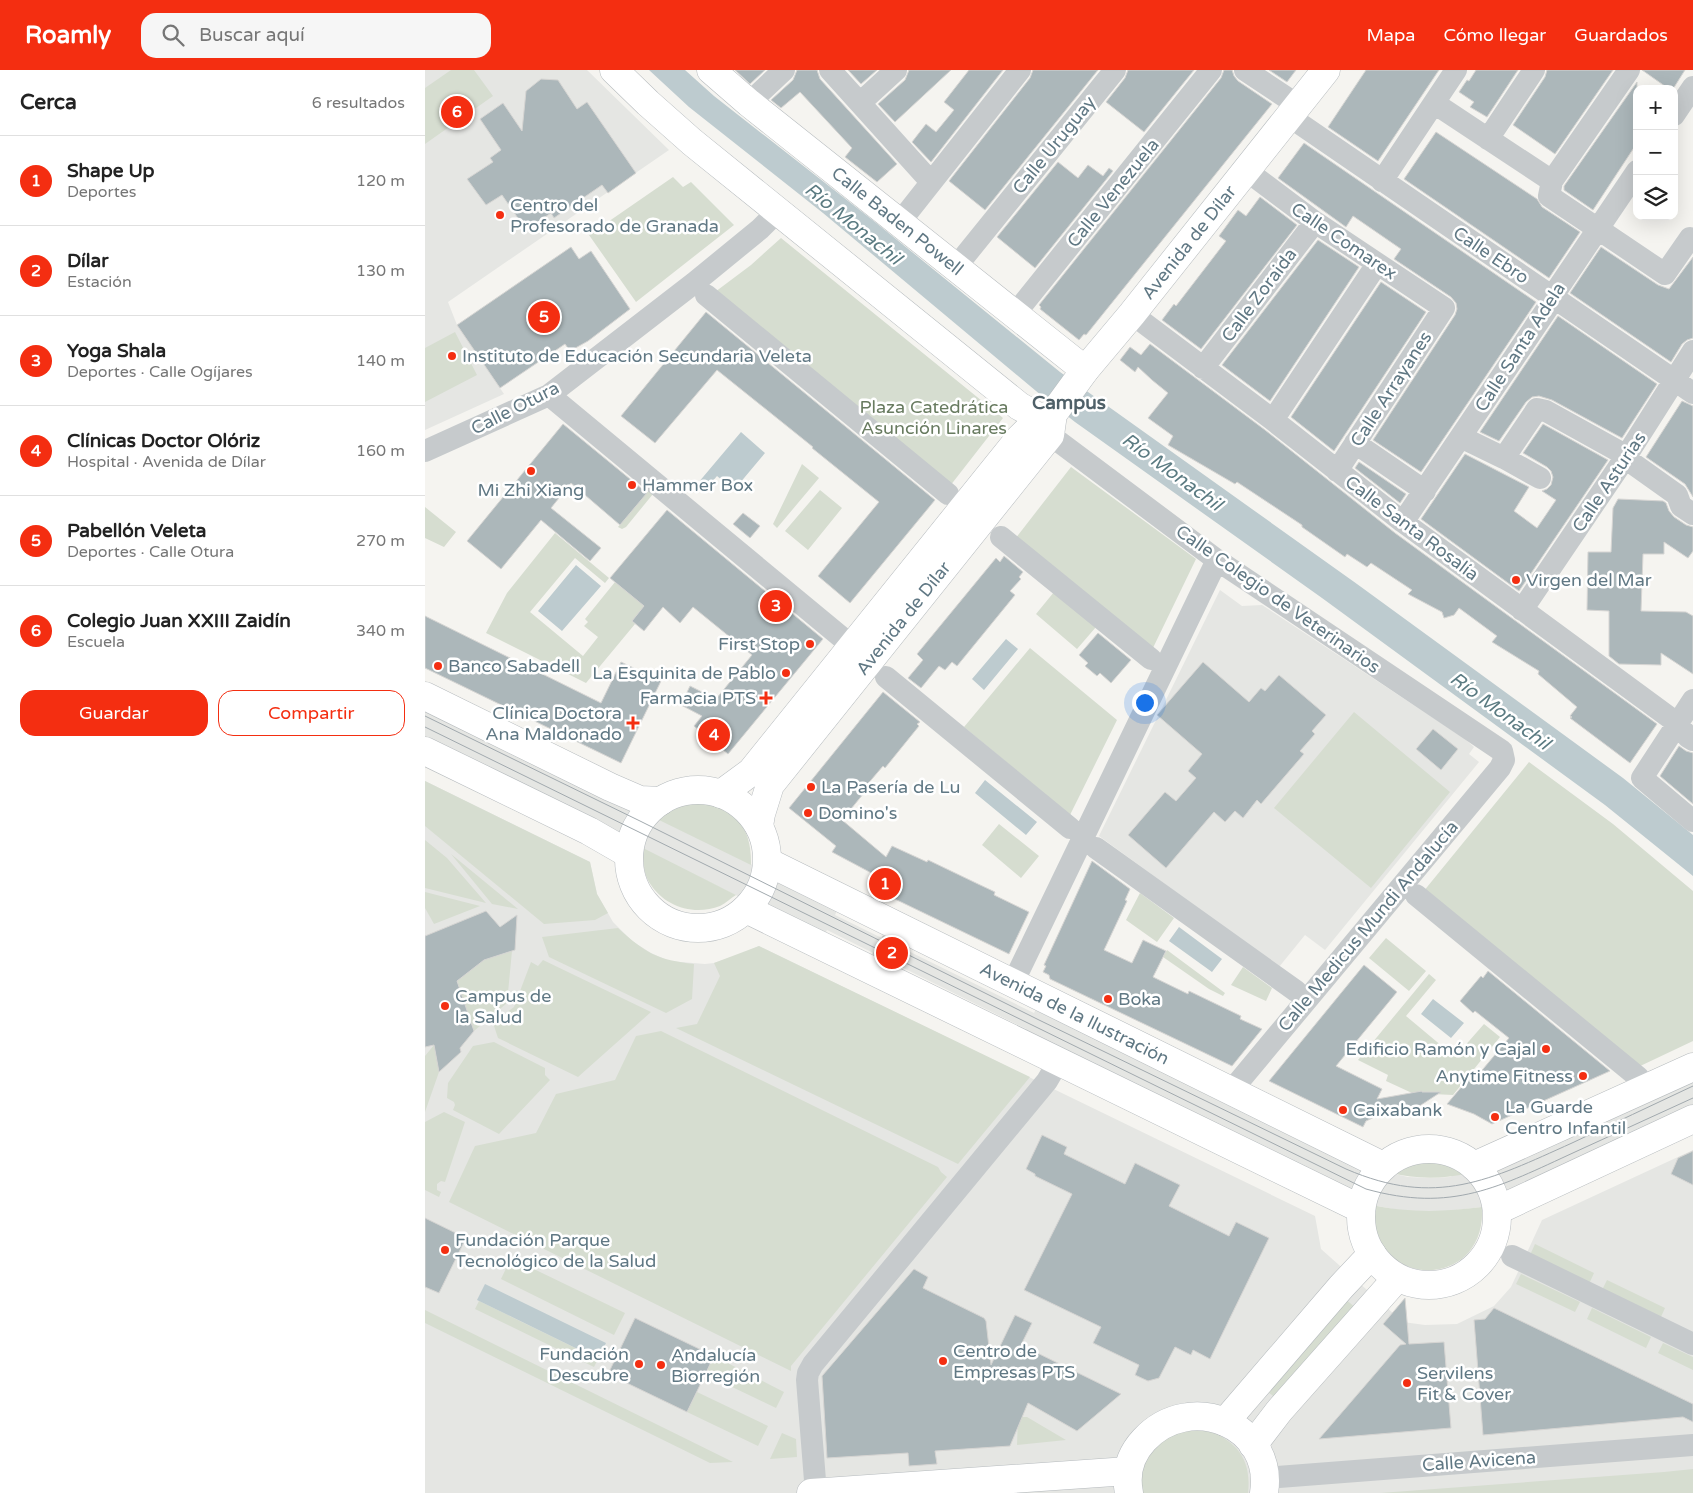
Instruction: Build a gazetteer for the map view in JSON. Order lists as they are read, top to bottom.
{
  "streets": {
    "main road": ["Calle Baden Powell", "Avenida de Dílar", "Avenida de la Ilustración"],
    "street": [
      "Calle Uruguay",
      "Calle Venezuela",
      "Calle Comarex",
      "Calle Ebro",
      "Calle Zoraida",
      "Calle Santa Adela",
      "Calle Arrayanes",
      "Calle Otura",
      "Calle Asturias",
      "Calle Santa Rosalía",
      "Calle Colegio de Veterinarios",
      "Calle Medicus Mundi Andalucía",
      "Calle Avicena"
    ]
  },
  "crossings": [
    ["Calle Uruguay", "Calle Baden Powell"],
    ["Calle Venezuela", "Calle Baden Powell"],
    ["Calle Baden Powell", "Avenida de Dílar"],
    ["Calle Comarex", "Avenida de Dílar"],
    ["Calle Comarex", "Calle Zoraida"],
    ["Calle Comarex", "Calle Arrayanes"],
    ["Avenida de Dílar", "Calle Ebro"],
    ["Avenida de Dílar", "Calle Santa Rosalía"],
    ["Avenida de Dílar", "Calle Colegio de Veterinarios"],
    ["Avenida de Dílar", "Avenida de la Ilustración"],
    ["Calle Ebro", "Calle Santa Adela"],
    ["Calle Ebro", "Calle Asturias"],
    ["Calle Zoraida", "Calle Santa Rosalía"],
    ["Calle Santa Adela", "Calle Santa Rosalía"],
    ["Calle Arrayanes", "Calle Santa Rosalía"],
    ["Calle Asturias", "Calle Santa Rosalía"],
    ["Calle Colegio de Veterinarios", "Calle Medicus Mundi Andalucía"],
    ["Calle Medicus Mundi Andalucía", "Avenida de la Ilustración"]
  ],
  "districts": ["Campus"],
  "water": ["Río Monachil"],
  "parks": ["Plaza Catedrática Asunción Linares"],
  "places": {
    "other": [
      "Centro del Profesorado de Granada",
      "Instituto de Educación Secundaria Veleta",
      "Mi Zhi Xiang",
      "Hammer Box",
      "Virgen del Mar",
      "First Stop",
      "Banco Sabadell",
      "La Esquinita de Pablo",
      "La Pasería de Lu",
      "Domino's",
      "Boka",
      "Campus de la Salud",
      "Edificio Ramón y Cajal",
      "Anytime Fitness",
      "Caixabank",
      "La Guarde Centro Infantil",
      "Fundación Parque Tecnológico de la Salud",
      "Centro de Empresas PTS",
      "Fundación Descubre",
      "Andalucía Biorregión",
      "Servilens Fit & Cover"
    ],
    "health": ["Farmacia PTS", "Clínica Doctora Ana Maldonado"]
  },
  "page": {
    "header": "Roamly",
    "search": "Buscar aquí",
    "nav": ["Mapa", "Cómo llegar", "Guardados"],
    "heading": ["Cerca", "6 resultados"],
    "map_buttons": ["+", "−"],
    "pins": [
      "6",
      "5",
      "3",
      "4",
      "1",
      "2"
    ],
    "list": [
      {
        "mark": "1",
        "name": "Shape Up",
        "note": "Deportes",
        "value": "120 m"
      },
      {
        "mark": "2",
        "name": "Dílar",
        "note": "Estación",
        "value": "130 m"
      },
      {
        "mark": "3",
        "name": "Yoga Shala",
        "note": "Deportes · Calle Ogíjares",
        "value": "140 m"
      },
      {
        "mark": "4",
        "name": "Clínicas Doctor Olóriz",
        "note": "Hospital · Avenida de Dílar",
        "value": "160 m"
      },
      {
        "mark": "5",
        "name": "Pabellón Veleta",
        "note": "Deportes · Calle Otura",
        "value": "270 m"
      },
      {
        "mark": "6",
        "name": "Colegio Juan XXIII Zaidín",
        "note": "Escuela",
        "value": "340 m"
      }
    ],
    "buttons": ["Guardar", "Compartir"]
  }
}
